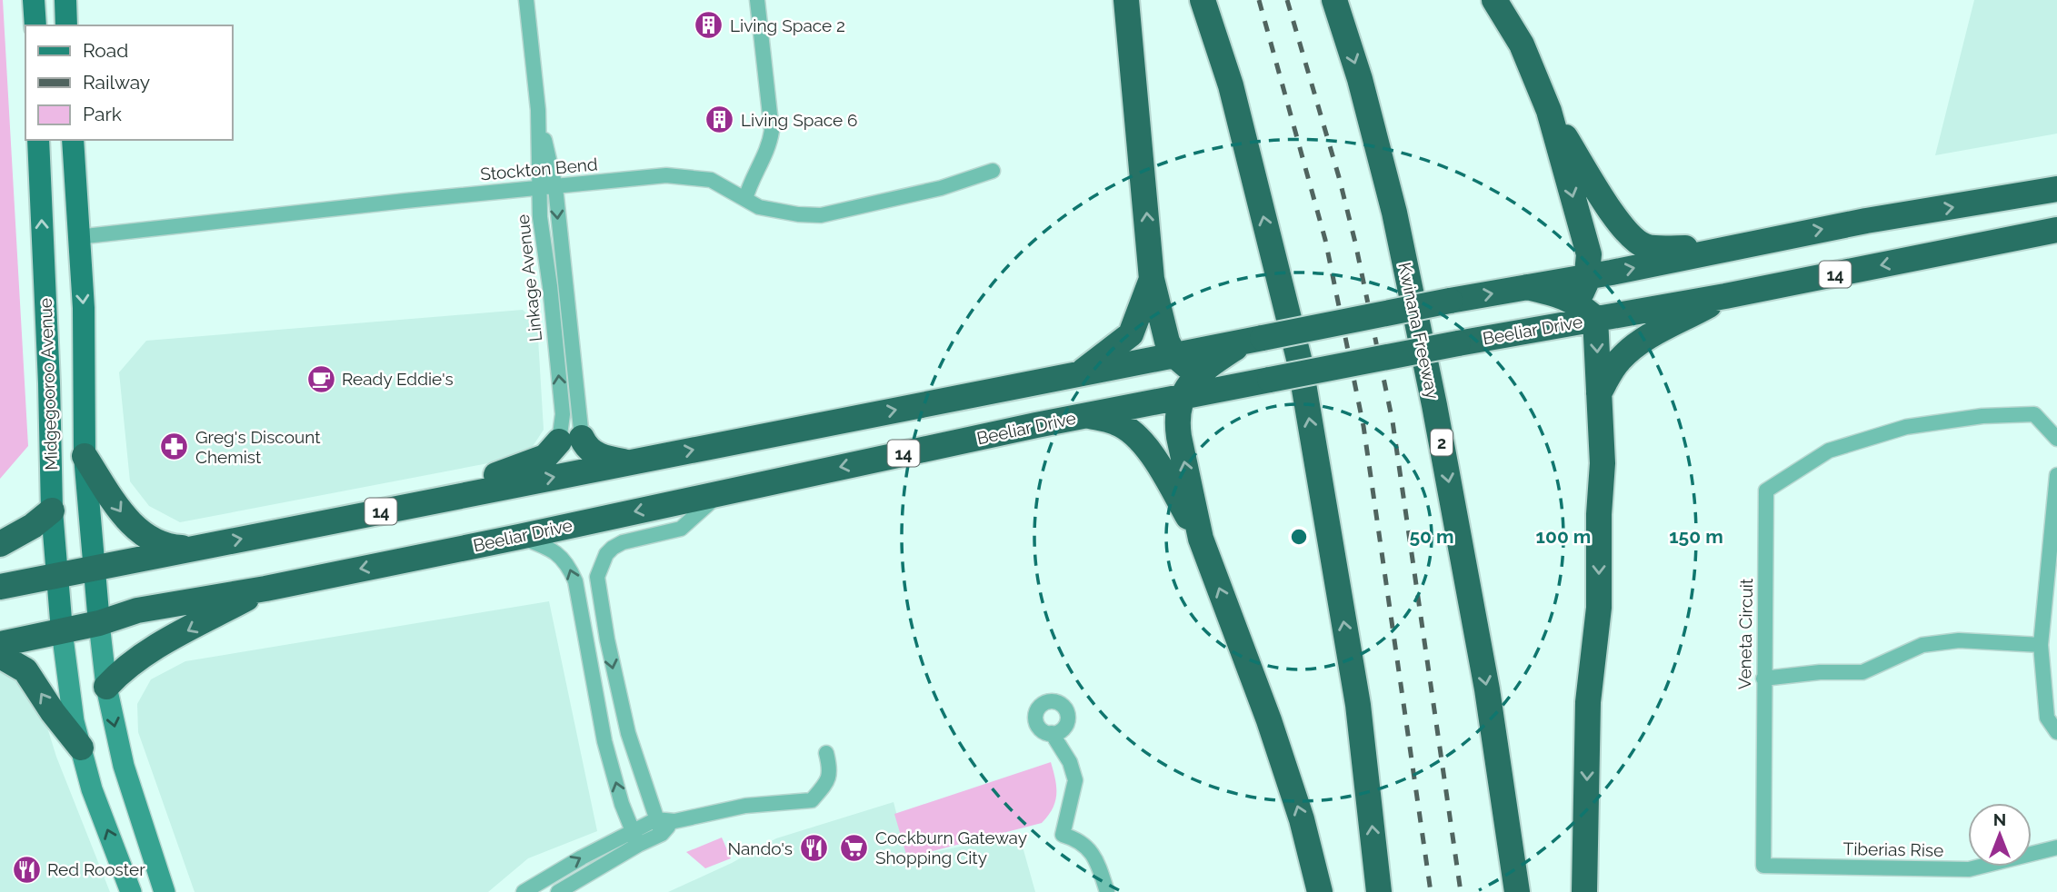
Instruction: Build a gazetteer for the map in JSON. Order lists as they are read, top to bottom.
{
  "streets": {
    "highway": [
      "14",
      "Beeliar Drive",
      "Kwinana Freeway",
      "2"
    ],
    "main road": ["Midgegooroo Avenue"],
    "street": [
      "Stockton Bend",
      "Linkage Avenue",
      "Veneta Circuit",
      "Tiberias Rise"
    ]
  },
  "crossings": [
    ["Stockton Bend", "Linkage Avenue"],
    ["Stockton Bend", "Midgegooroo Avenue"],
    ["14", "Midgegooroo Avenue"],
    ["Beeliar Drive", "Midgegooroo Avenue"],
    ["Veneta Circuit", "Tiberias Rise"]
  ],
  "places": {
    "building": ["Living Space 2", "Living Space 6"],
    "cafe": ["Ready Eddie's"],
    "pharmacy": ["Greg's Discount Chemist"],
    "supermarket": ["Cockburn Gateway Shopping City"],
    "restaurant": ["Nando's", "Red Rooster"]
  },
  "legend": ["Road", "Railway", "Park"],
  "north": "top",
  "rings": ["50 m", "100 m", "150 m"]
}
